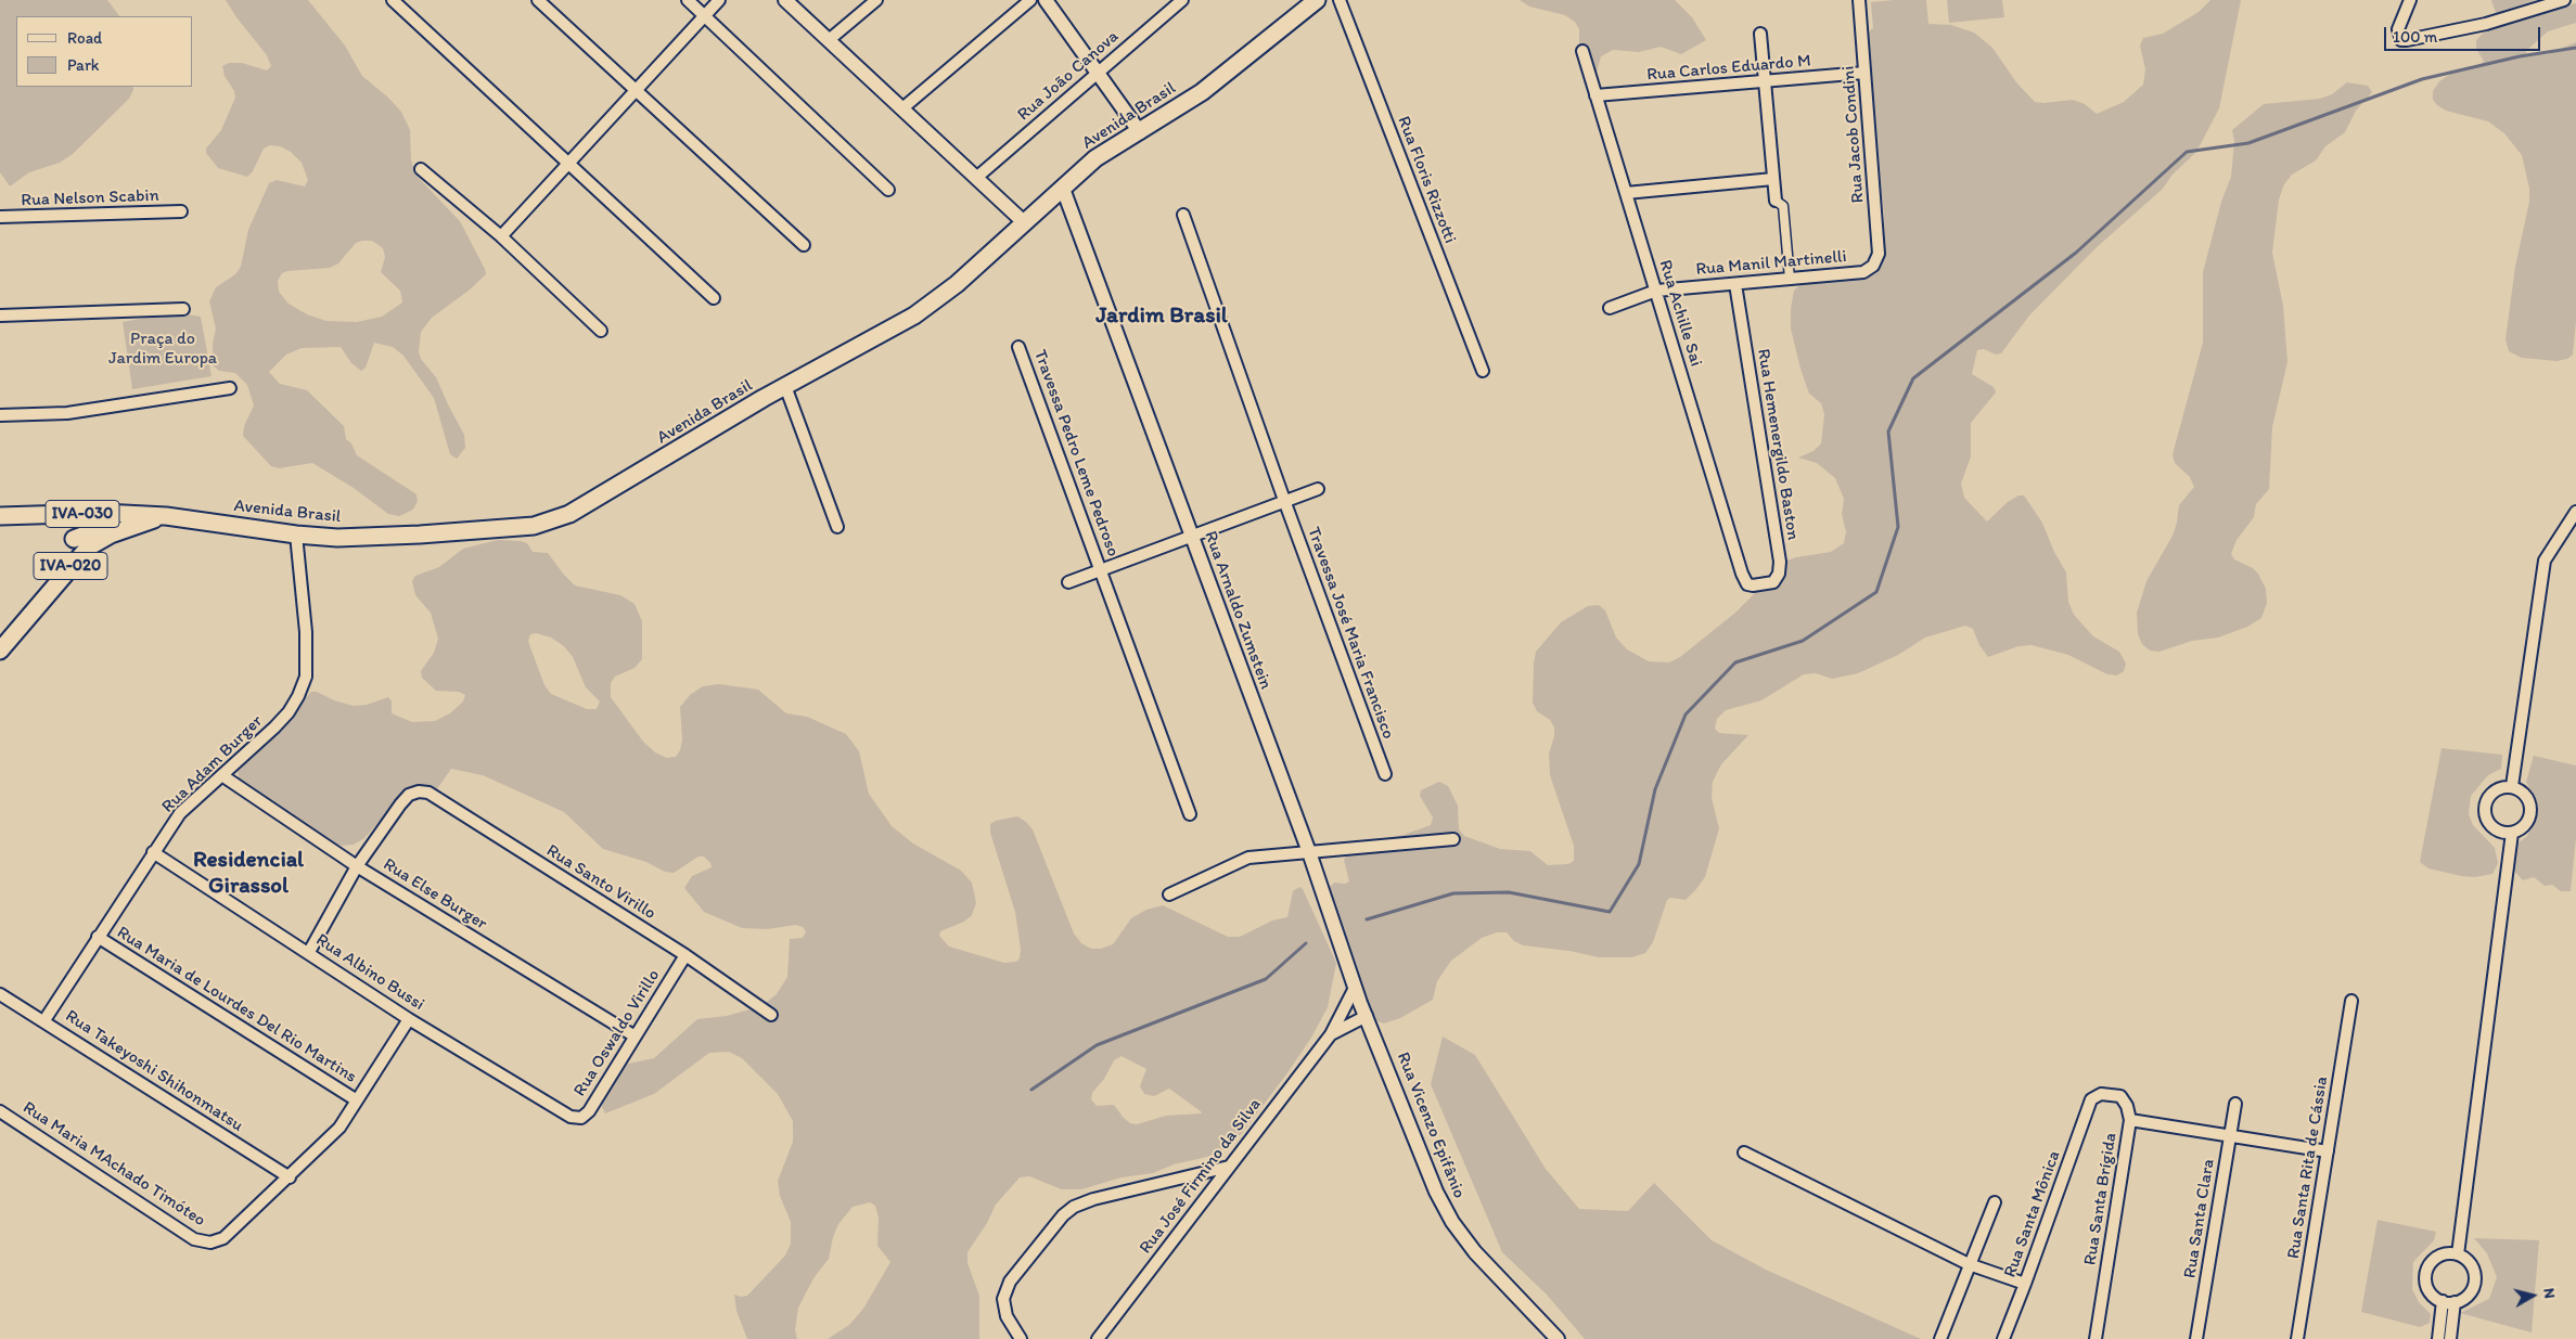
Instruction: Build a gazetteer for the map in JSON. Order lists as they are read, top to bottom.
{
  "streets": {
    "main road": ["Avenida Brasil", "IVA-030", "IVA-020"],
    "street": [
      "Rua Carlos Eduardo M",
      "Rua João Canova",
      "Rua Jacob Condini",
      "Rua Floris Rizzotti",
      "Rua Nelson Scabin",
      "Rua Manil Martinelli",
      "Rua Achille Sai",
      "Rua Hemenergildo Baston",
      "Travessa Pedro Leme Pedroso",
      "Rua Arnaldo Zumstein",
      "Travessa José Maria Francisco",
      "Rua Adam Burger",
      "Rua Santo Virillo",
      "Rua Else Burger",
      "Rua Albino Bussi",
      "Rua Maria de Lourdes Del Rio Martins",
      "Rua Oswaldo Virillo",
      "Rua Takeyoshi Shihonmatsu",
      "Rua Vicenzo Epifânio",
      "Rua Maria MAchado Timóteo",
      "Rua Santa Rita de Cássia",
      "Rua José Firmino da Silva",
      "Rua Santa Brígida",
      "Rua Santa Mônica",
      "Rua Santa Clara"
    ]
  },
  "crossings": [
    ["Rua Carlos Eduardo M", "Rua Jacob Condini"],
    ["Rua Carlos Eduardo M", "Rua Achille Sai"],
    ["Avenida Brasil", "IVA-020"],
    ["Avenida Brasil", "Rua Arnaldo Zumstein"],
    ["Avenida Brasil", "Rua Adam Burger"],
    ["Rua Jacob Condini", "Rua Manil Martinelli"],
    ["Rua Manil Martinelli", "Rua Achille Sai"],
    ["Rua Manil Martinelli", "Rua Hemenergildo Baston"],
    ["Rua Achille Sai", "Rua Hemenergildo Baston"],
    ["Rua Arnaldo Zumstein", "Rua Vicenzo Epifânio"],
    ["Rua Arnaldo Zumstein", "Rua José Firmino da Silva"],
    ["Rua Adam Burger", "Rua Else Burger"],
    ["Rua Adam Burger", "Rua Albino Bussi"],
    ["Rua Adam Burger", "Rua Maria de Lourdes Del Rio Martins"],
    ["Rua Adam Burger", "Rua Takeyoshi Shihonmatsu"],
    ["Rua Santo Virillo", "Rua Else Burger"],
    ["Rua Santo Virillo", "Rua Oswaldo Virillo"],
    ["Rua Else Burger", "Rua Oswaldo Virillo"],
    ["Rua Albino Bussi", "Rua Oswaldo Virillo"],
    ["Rua Takeyoshi Shihonmatsu", "Rua Maria MAchado Timóteo"],
    ["Rua Santa Brígida", "Rua Santa Mônica"]
  ],
  "districts": ["Jardim Brasil", "Residencial Girassol"],
  "parks": ["Praça do Jardim Europa"],
  "legend": ["Road", "Park"],
  "scale_bar": "100 m",
  "north": "right"
}
